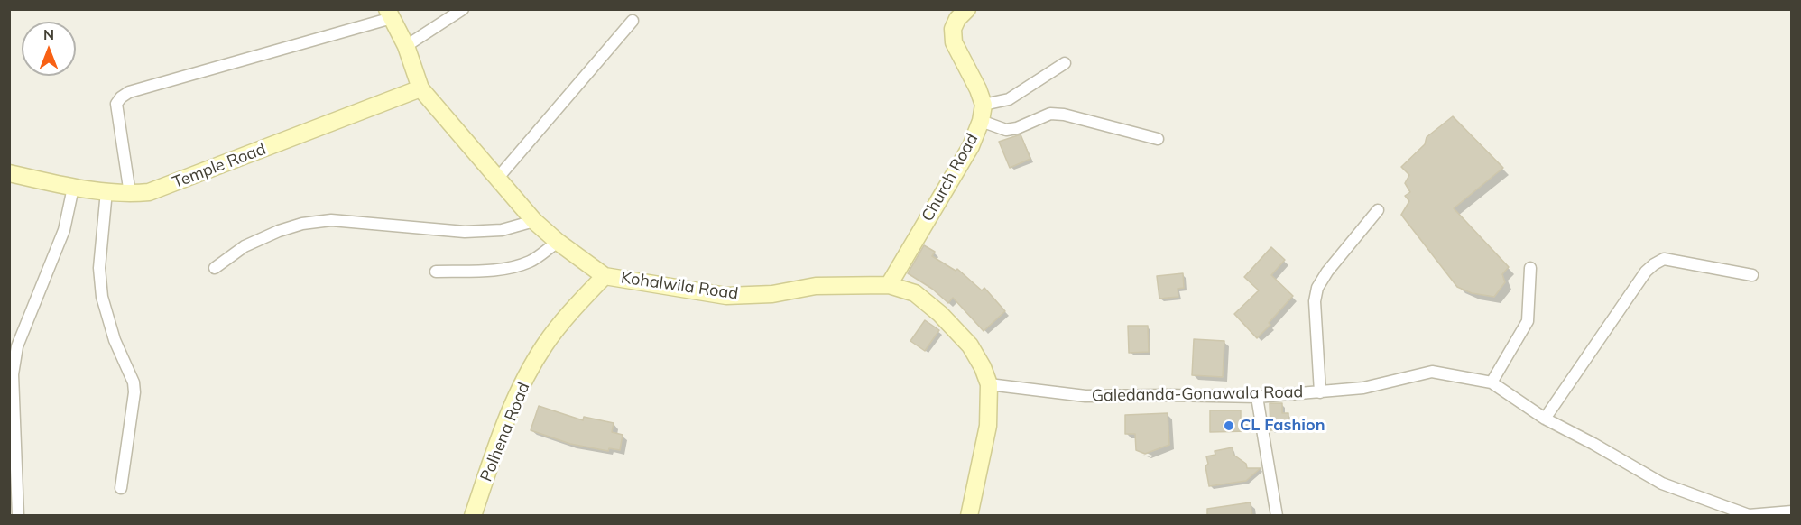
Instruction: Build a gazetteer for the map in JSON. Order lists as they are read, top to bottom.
{
  "streets": {
    "street": [
      "Temple Road",
      "Church Road",
      "Kohalwila Road",
      "Galedanda-Gonawala Road",
      "Polhena Road"
    ]
  },
  "crossings": [
    ["Temple Road", "Kohalwila Road"],
    ["Church Road", "Kohalwila Road"],
    ["Kohalwila Road", "Galedanda-Gonawala Road"],
    ["Kohalwila Road", "Polhena Road"]
  ],
  "places": ["CL Fashion"],
  "north": "top"
}
